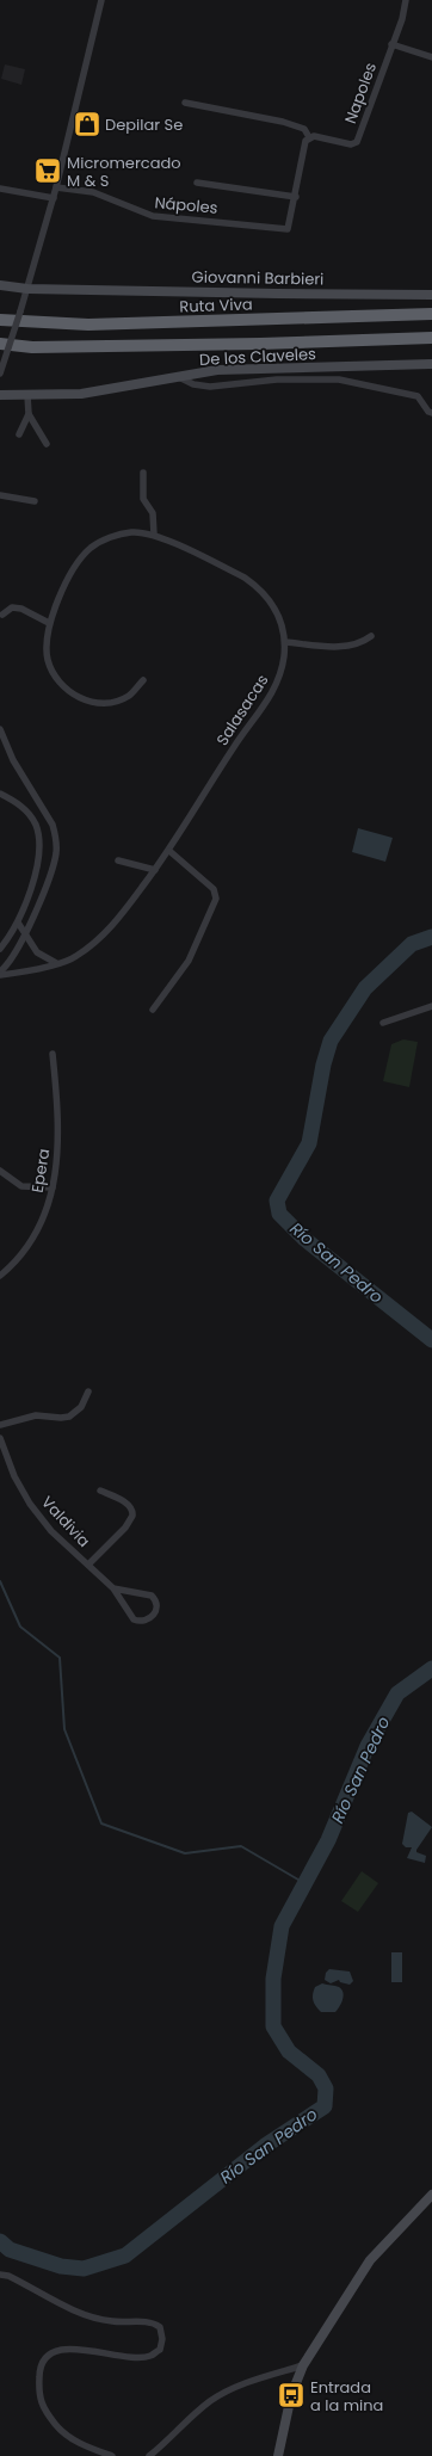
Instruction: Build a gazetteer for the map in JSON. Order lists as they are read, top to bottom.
{
  "streets": {
    "highway": ["Ruta Viva"],
    "main road": ["Giovanni Barbieri", "De los Claveles"],
    "street": [
      "Napoles",
      "Nápoles",
      "Salasacas",
      "Epera",
      "Valdivia"
    ]
  },
  "water": ["Río San Pedro"],
  "places": {
    "shop": ["Depilar Se"],
    "supermarket": ["Micromercado M & S"],
    "bus stop": ["Entrada a la mina"]
  }
}
